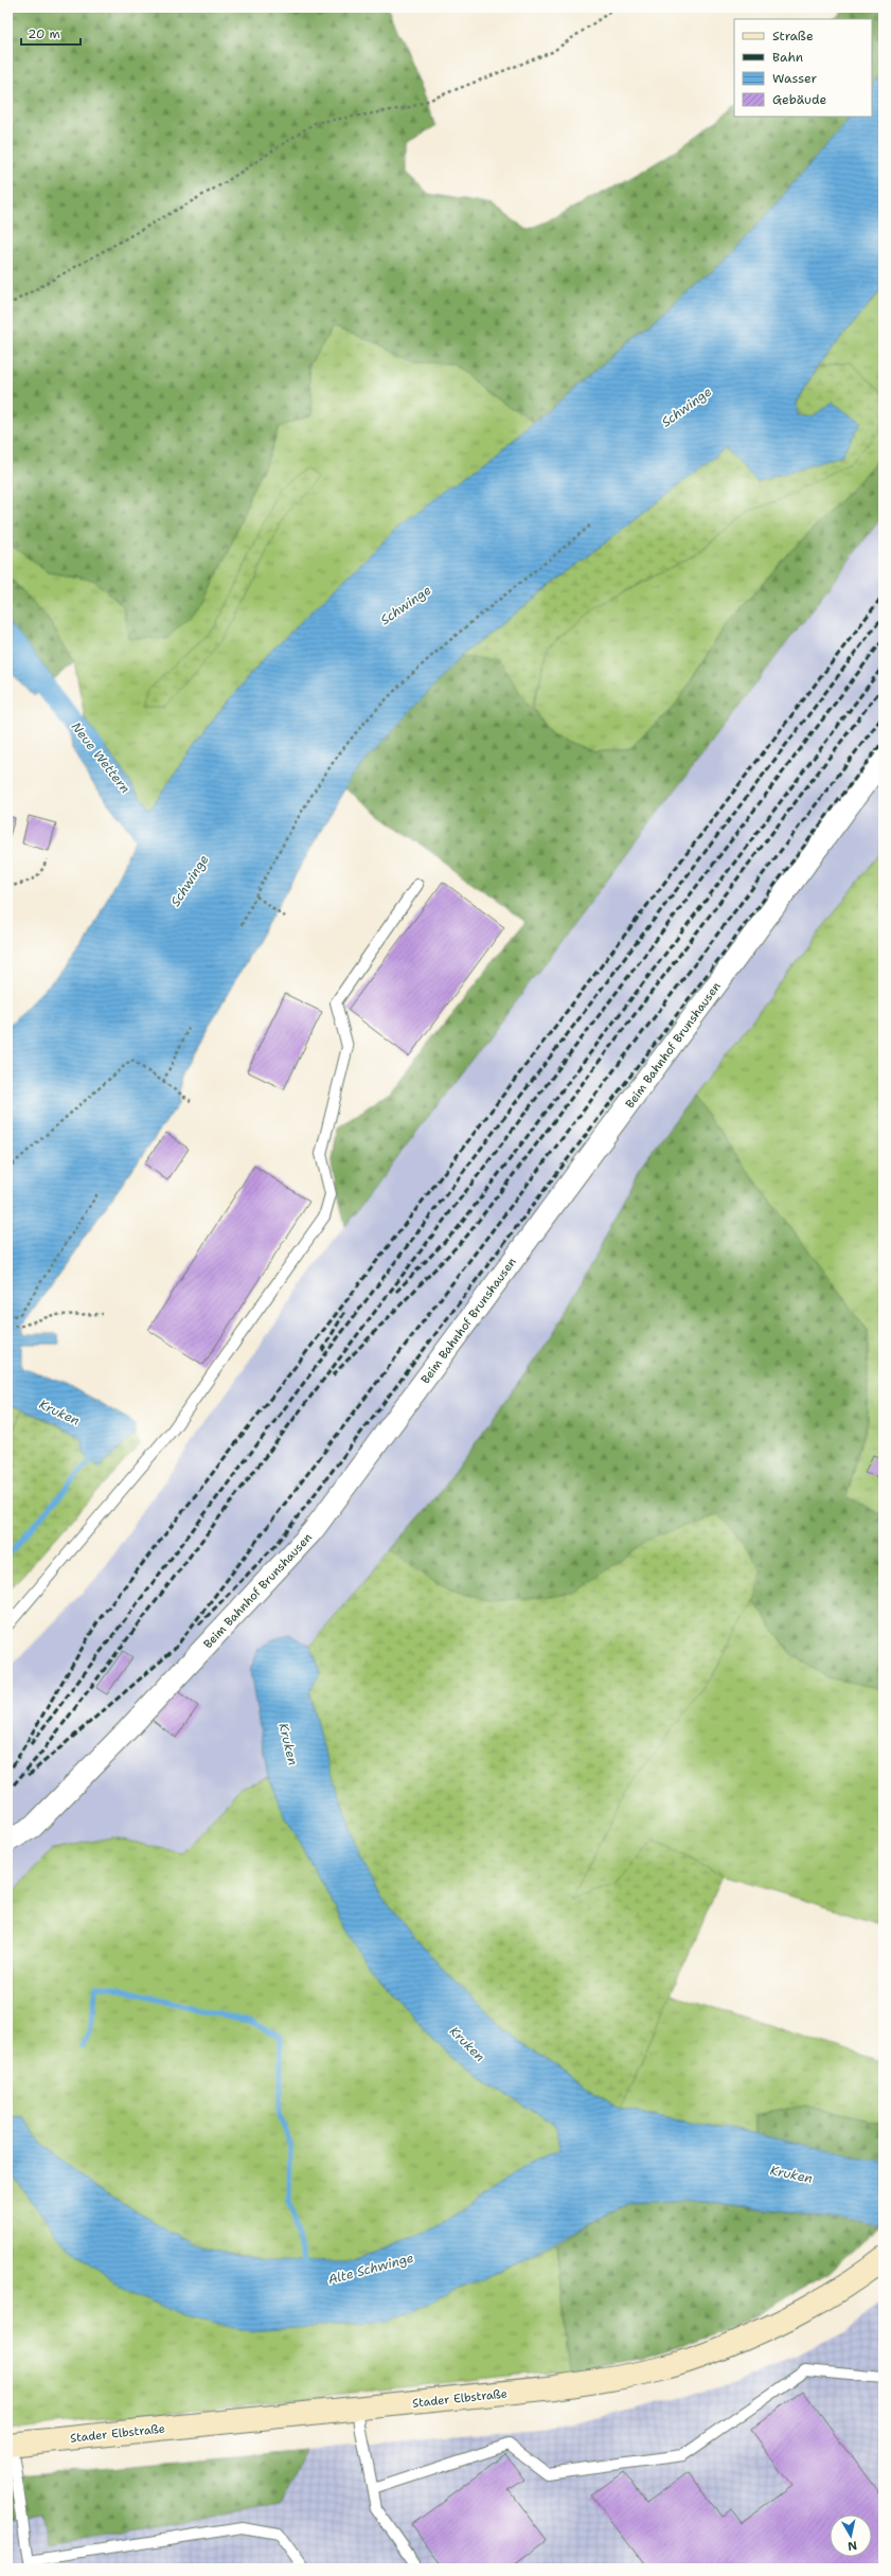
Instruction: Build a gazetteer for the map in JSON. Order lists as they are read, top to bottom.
{
  "streets": {
    "street": ["Beim Bahnhof Brunshausen", "Stader Elbstraße"]
  },
  "water": [
    "Schwinge",
    "Neue Wettern",
    "Kruken",
    "Alte Schwinge"
  ],
  "legend": [
    "Straße",
    "Bahn",
    "Wasser",
    "Gebäude"
  ],
  "scale_bar": "20 m",
  "north": "bottom"
}
